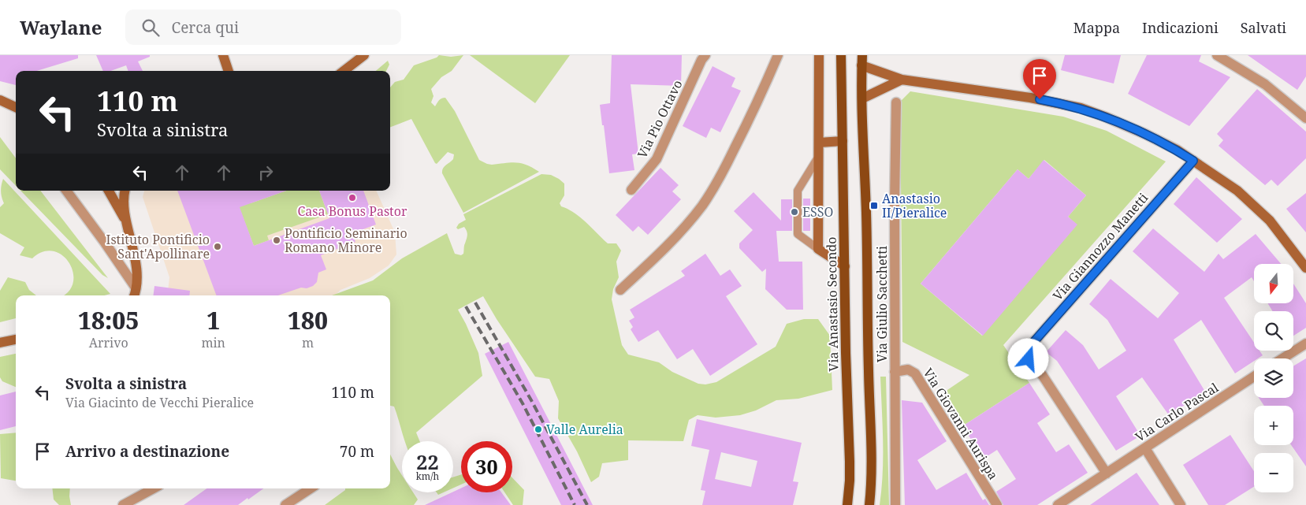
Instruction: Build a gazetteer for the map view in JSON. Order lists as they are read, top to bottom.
{
  "streets": {
    "main road": ["Via Anastasio Secondo"],
    "street": [
      "Via Pio Ottavo",
      "Via Giannozzo Manetti",
      "Via Giulio Sacchetti",
      "Via Carlo Pascal",
      "Via Giovanni Aurispa"
    ]
  },
  "crossings": [
    ["Via Giannozzo Manetti", "Via Carlo Pascal"],
    ["Via Giulio Sacchetti", "Via Giovanni Aurispa"]
  ],
  "places": {
    "other": [
      "Casa Bonus Pastor",
      "ESSO",
      "Pontificio Seminario Romano Minore",
      "Istituto Pontificio Sant'Apollinare",
      "Valle Aurelia"
    ],
    "transit": ["Anastasio II/Pieralice"]
  },
  "north": "bottom",
  "page": {
    "header": "Waylane",
    "search": "Cerca qui",
    "nav": ["Mappa", "Indicazioni", "Salvati"],
    "turn": ["110 m", "Svolta a sinistra"],
    "map_buttons": ["+", "−"],
    "eta": [
      "18:05",
      "Arrivo",
      "1",
      "min",
      "180",
      "m"
    ],
    "list": [
      {
        "name": "Svolta a sinistra",
        "note": "Via Giacinto de Vecchi Pieralice",
        "value": "110 m"
      },
      {
        "name": "Arrivo a destinazione",
        "value": "70 m"
      }
    ],
    "speed": "22 km/h",
    "limit": "30"
  }
}
